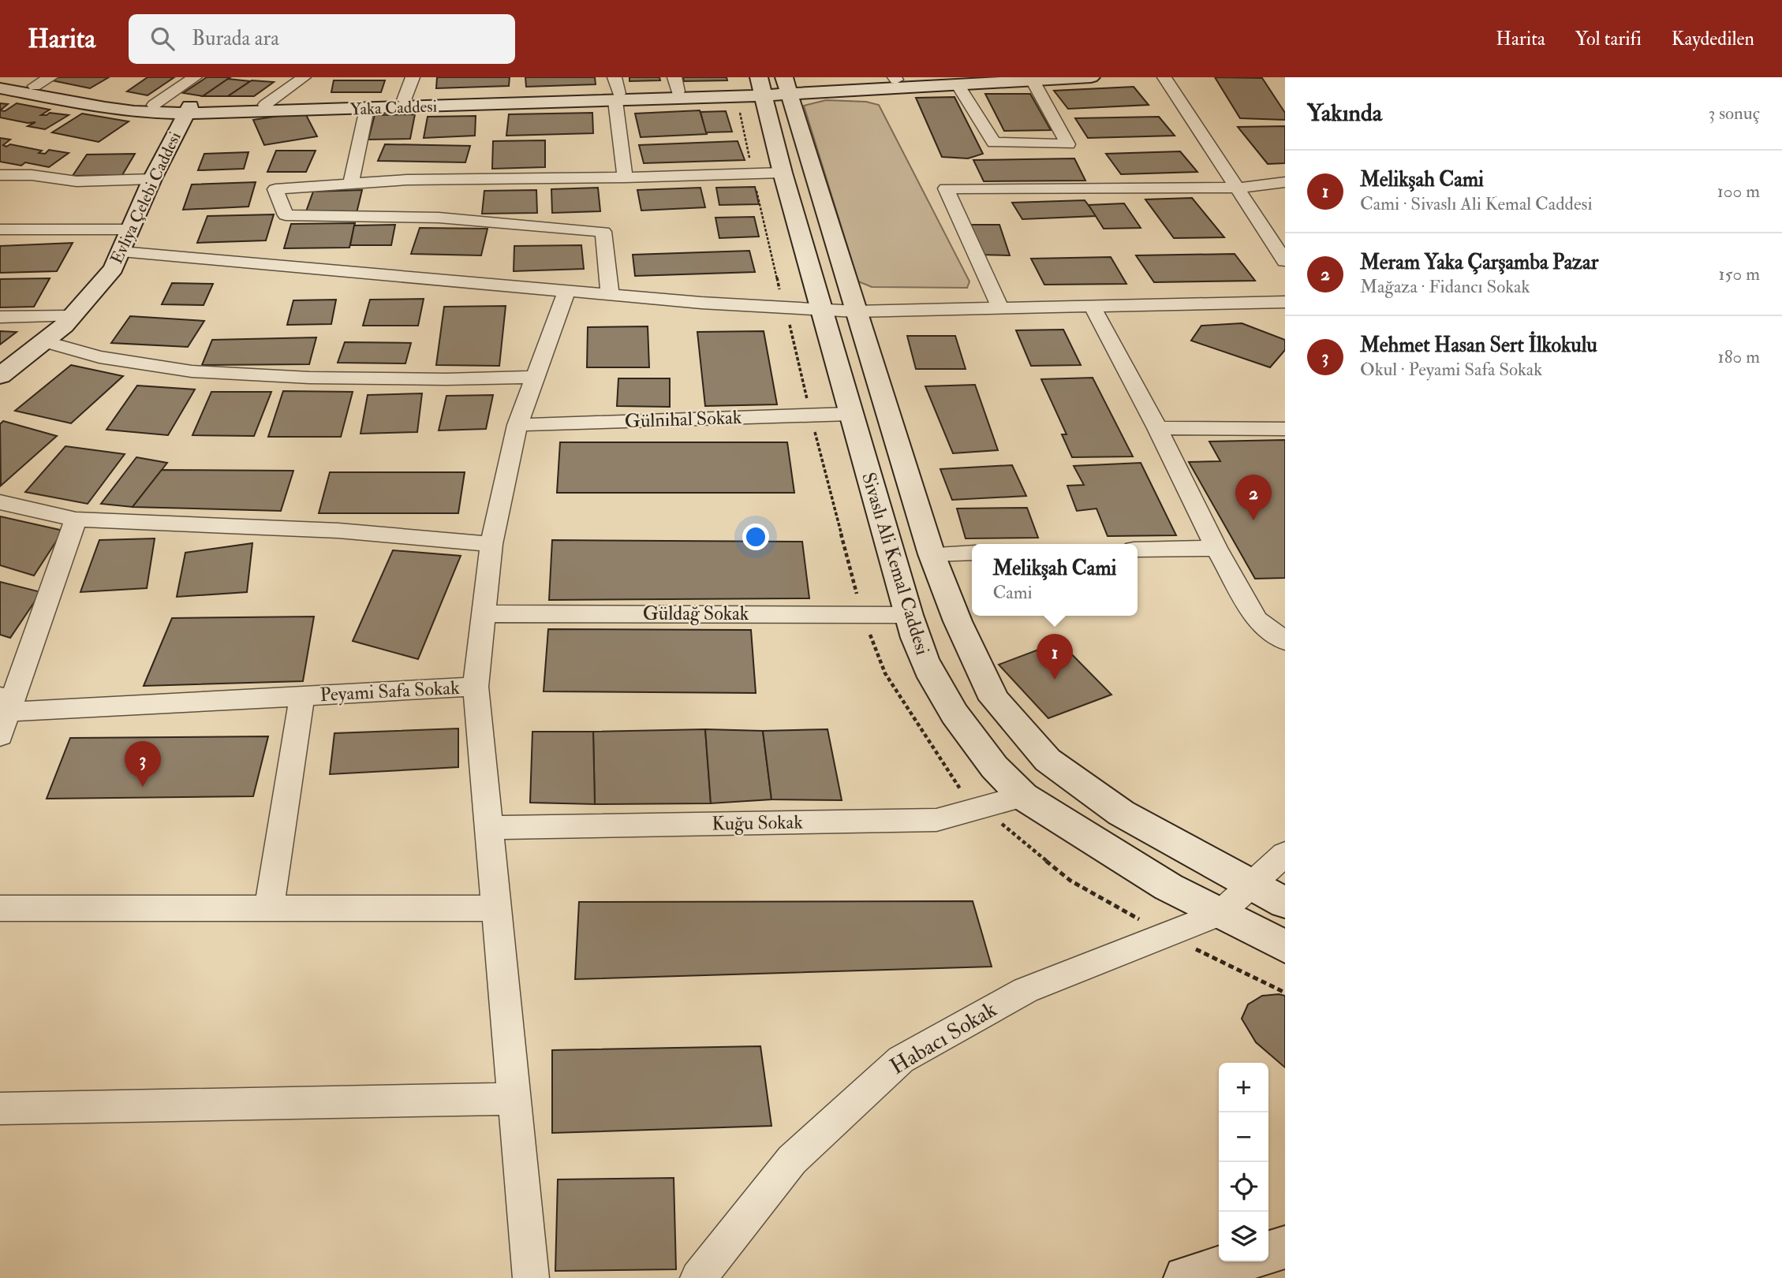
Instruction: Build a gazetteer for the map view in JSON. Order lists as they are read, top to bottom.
{
  "streets": {
    "street": [
      "Yaka Caddesi",
      "Evliya Çelebi Caddesi",
      "Gülnihal Sokak",
      "Sivaslı Ali Kemal Caddesi",
      "Güldağ Sokak",
      "Peyami Safa Sokak",
      "Kuğu Sokak",
      "Habacı Sokak"
    ]
  },
  "crossings": [
    ["Yaka Caddesi", "Evliya Çelebi Caddesi"],
    ["Yaka Caddesi", "Sivaslı Ali Kemal Caddesi"],
    ["Gülnihal Sokak", "Sivaslı Ali Kemal Caddesi"],
    ["Gülnihal Sokak", "Peyami Safa Sokak"],
    ["Sivaslı Ali Kemal Caddesi", "Güldağ Sokak"],
    ["Sivaslı Ali Kemal Caddesi", "Kuğu Sokak"],
    ["Sivaslı Ali Kemal Caddesi", "Habacı Sokak"],
    ["Güldağ Sokak", "Peyami Safa Sokak"]
  ],
  "page": {
    "header": "Harita",
    "search": "Burada ara",
    "nav": ["Harita", "Yol tarifi", "Kaydedilen"],
    "heading": ["Yakında", "3 sonuç"],
    "list": [
      {
        "mark": "1",
        "name": "Melikşah Cami",
        "note": "Cami · Sivaslı Ali Kemal Caddesi",
        "value": "100 m"
      },
      {
        "mark": "2",
        "name": "Meram Yaka Çarşamba Pazar",
        "note": "Mağaza · Fidancı Sokak",
        "value": "150 m"
      },
      {
        "mark": "3",
        "name": "Mehmet Hasan Sert İlkokulu",
        "note": "Okul · Peyami Safa Sokak",
        "value": "180 m"
      }
    ],
    "pins": ["2", "1", "3"],
    "popup": ["Melikşah Cami", "Cami"],
    "map_buttons": ["+", "−"]
  }
}
